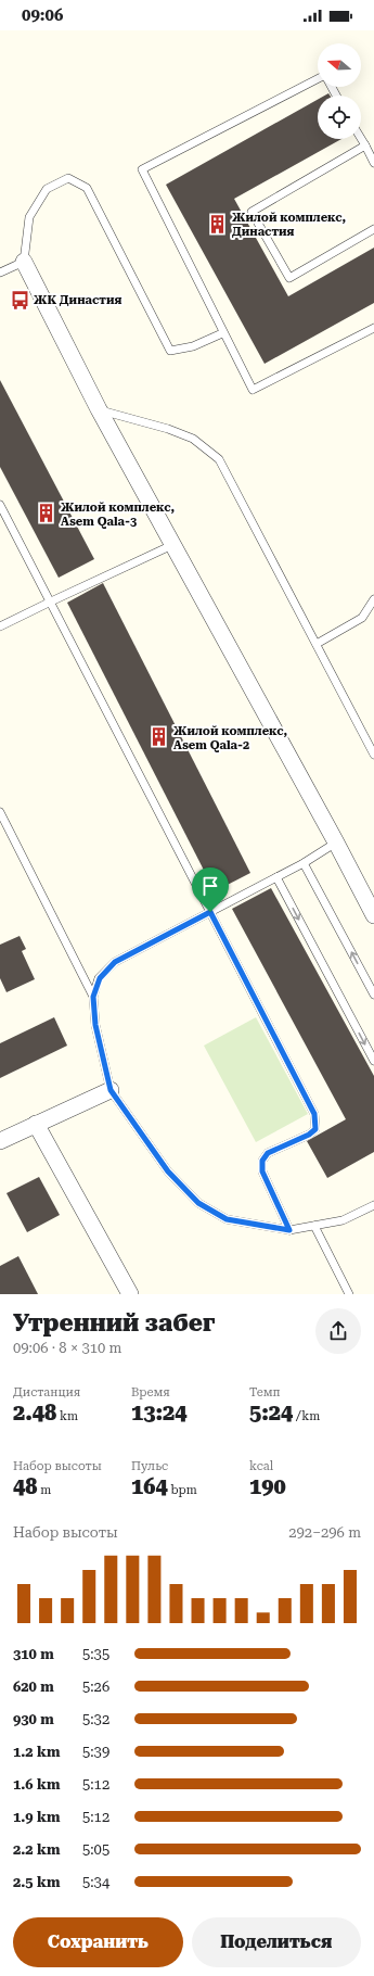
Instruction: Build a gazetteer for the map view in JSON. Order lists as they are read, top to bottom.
{
  "places": {
    "building": ["Жилой комплекс, Династия", "Жилой комплекс, Asem Qala-3", "Жилой комплекс, Asem Qala-2"],
    "bus stop": ["ЖК Династия"]
  },
  "north": "left",
  "page": {
    "status": "09:06",
    "heading": ["Утренний забег", "09:06 · 8 × 310 m"],
    "stats": [
      ["Дистанция", "2.48 km"],
      ["Время", "13:24"],
      ["Темп", "5:24 /km"],
      ["Набор высоты", "48 m"],
      ["Пульс", "164 bpm"],
      ["kcal", "190"]
    ],
    "chart": ["Набор высоты", "292–296 m"],
    "list": [
      {
        "name": "310 m",
        "note": "5:35"
      },
      {
        "name": "620 m",
        "note": "5:26"
      },
      {
        "name": "930 m",
        "note": "5:32"
      },
      {
        "name": "1.2 km",
        "note": "5:39"
      },
      {
        "name": "1.6 km",
        "note": "5:12"
      },
      {
        "name": "1.9 km",
        "note": "5:12"
      },
      {
        "name": "2.2 km",
        "note": "5:05"
      },
      {
        "name": "2.5 km",
        "note": "5:34"
      }
    ],
    "buttons": ["Сохранить", "Поделиться"]
  }
}
